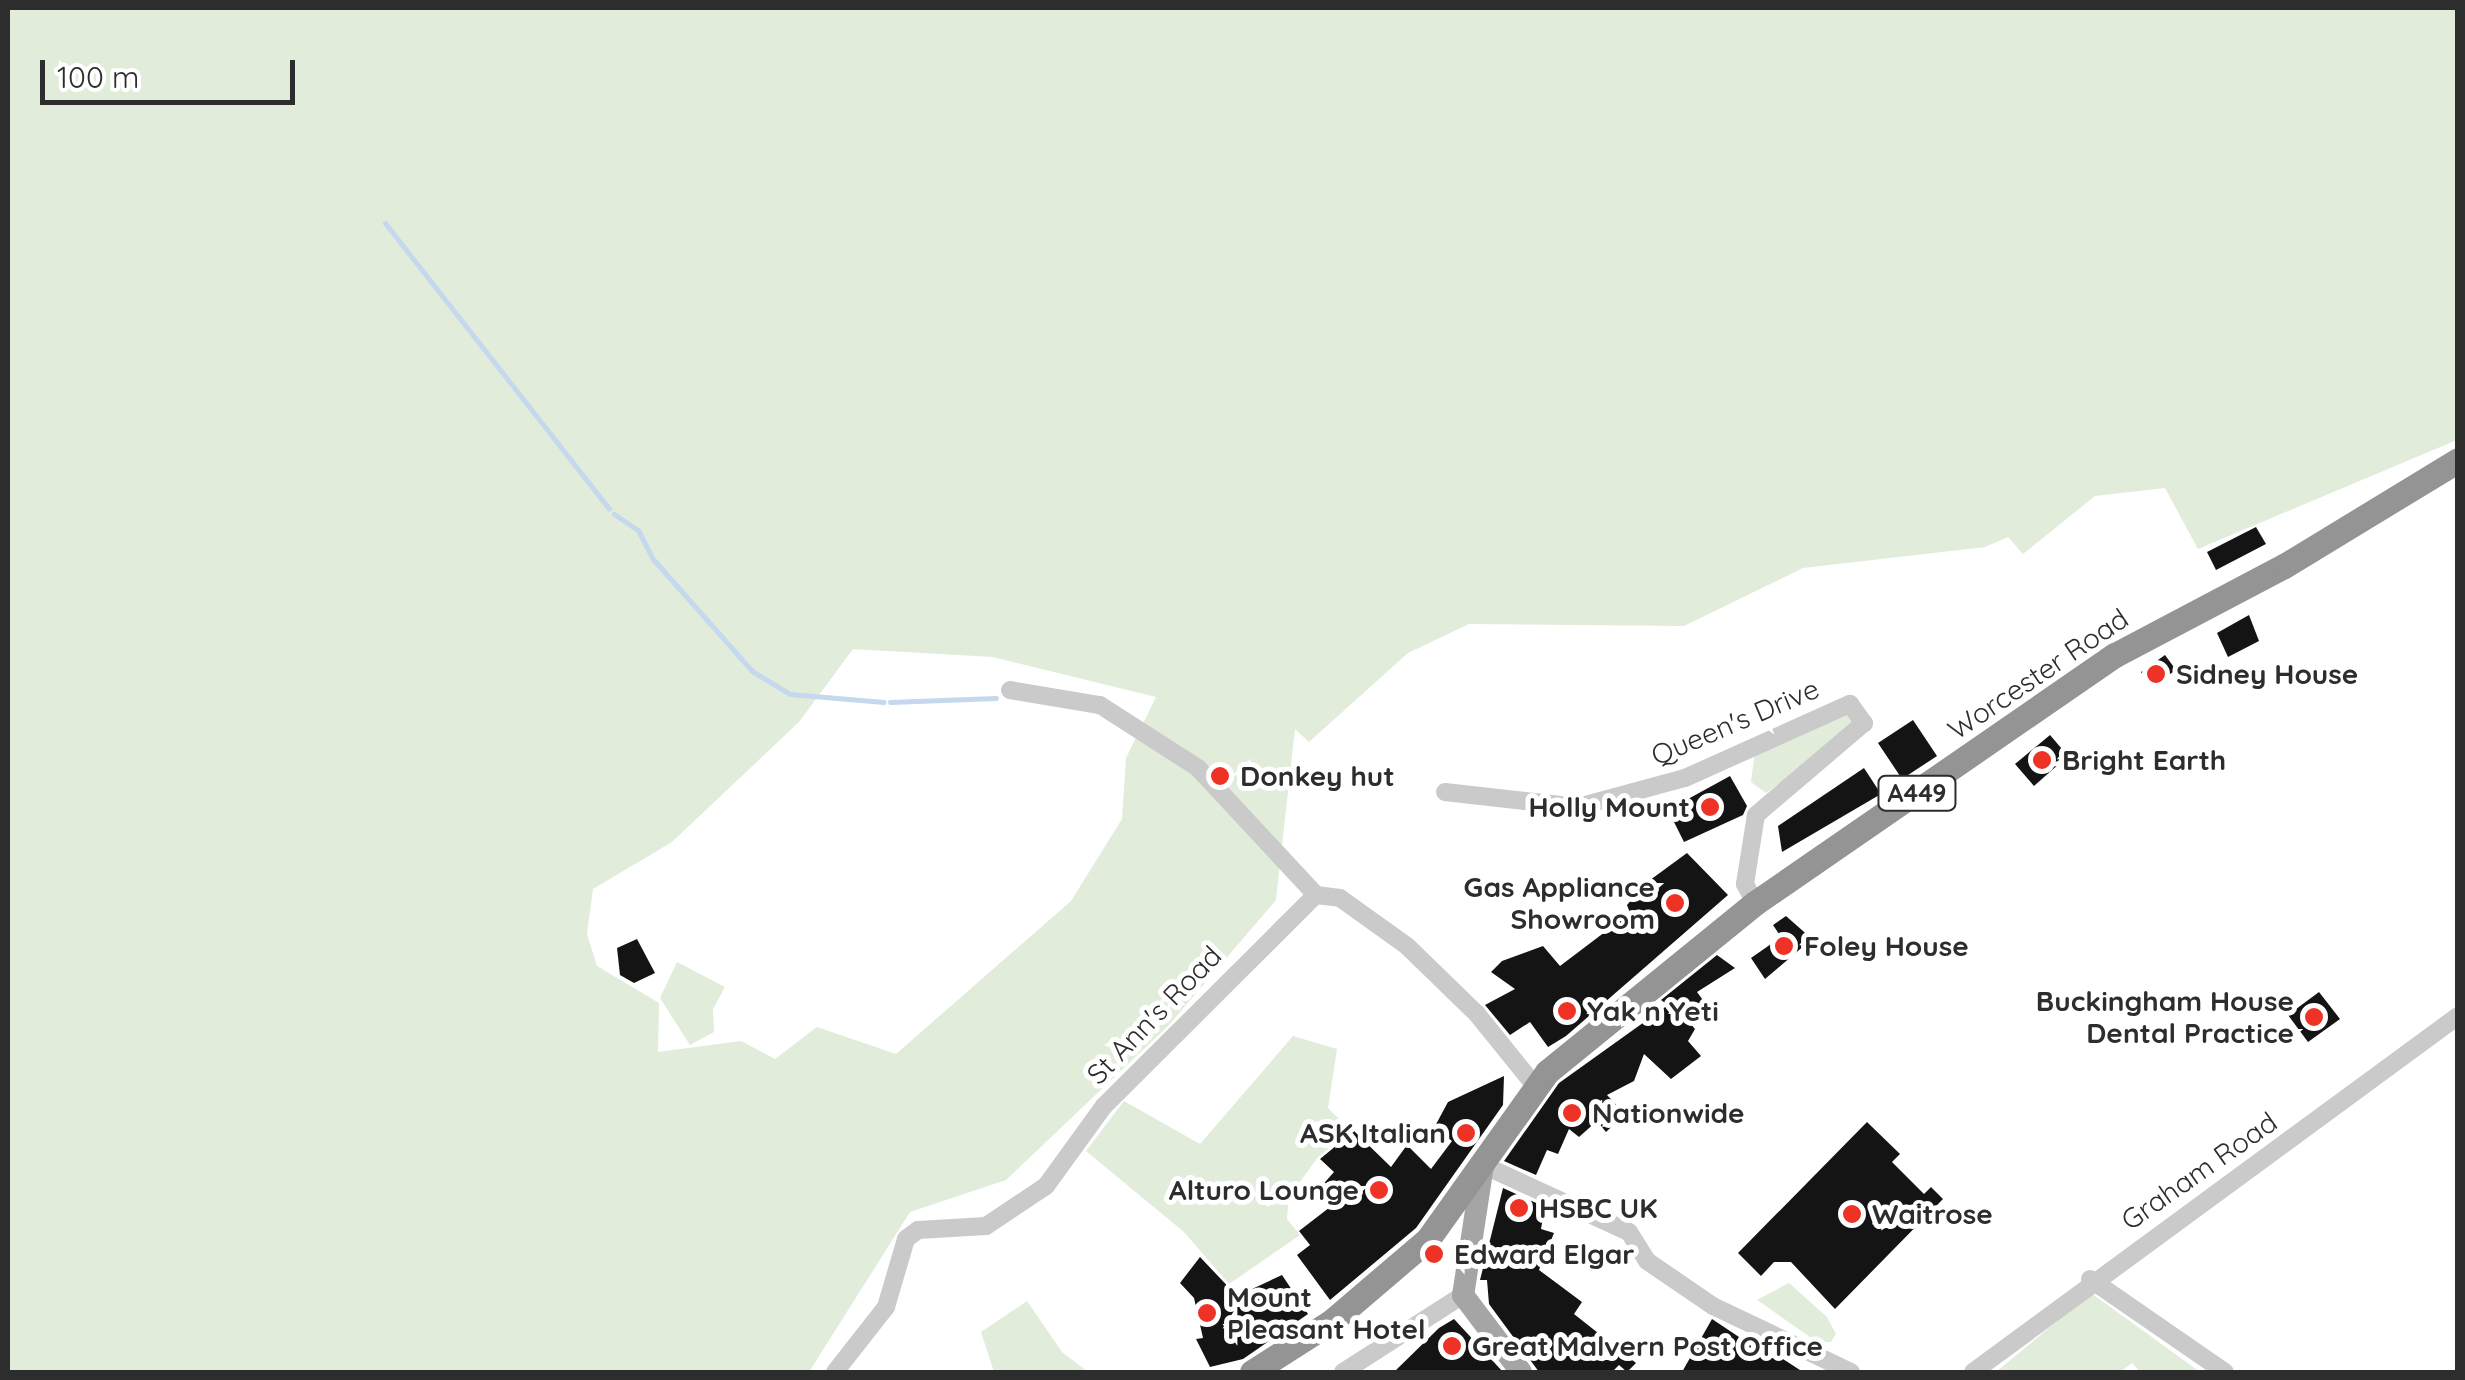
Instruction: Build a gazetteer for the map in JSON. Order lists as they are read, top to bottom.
{
  "streets": {
    "highway": ["Worcester Road", "A449"],
    "street": ["Queen's Drive", "St Ann's Road", "Graham Road"]
  },
  "crossings": [
    ["Worcester Road", "Queen's Drive"],
    ["Worcester Road", "A449"]
  ],
  "places": [
    "Sidney House",
    "Bright Earth",
    "Donkey hut",
    "Holly Mount",
    "Gas Appliance Showroom",
    "Foley House",
    "Yak n Yeti",
    "Buckingham House Dental Practice",
    "Nationwide",
    "ASK Italian",
    "Alturo Lounge",
    "HSBC UK",
    "Waitrose",
    "Edward Elgar",
    "Mount Pleasant Hotel",
    "Great Malvern Post Office"
  ],
  "scale_bar": "100 m"
}
